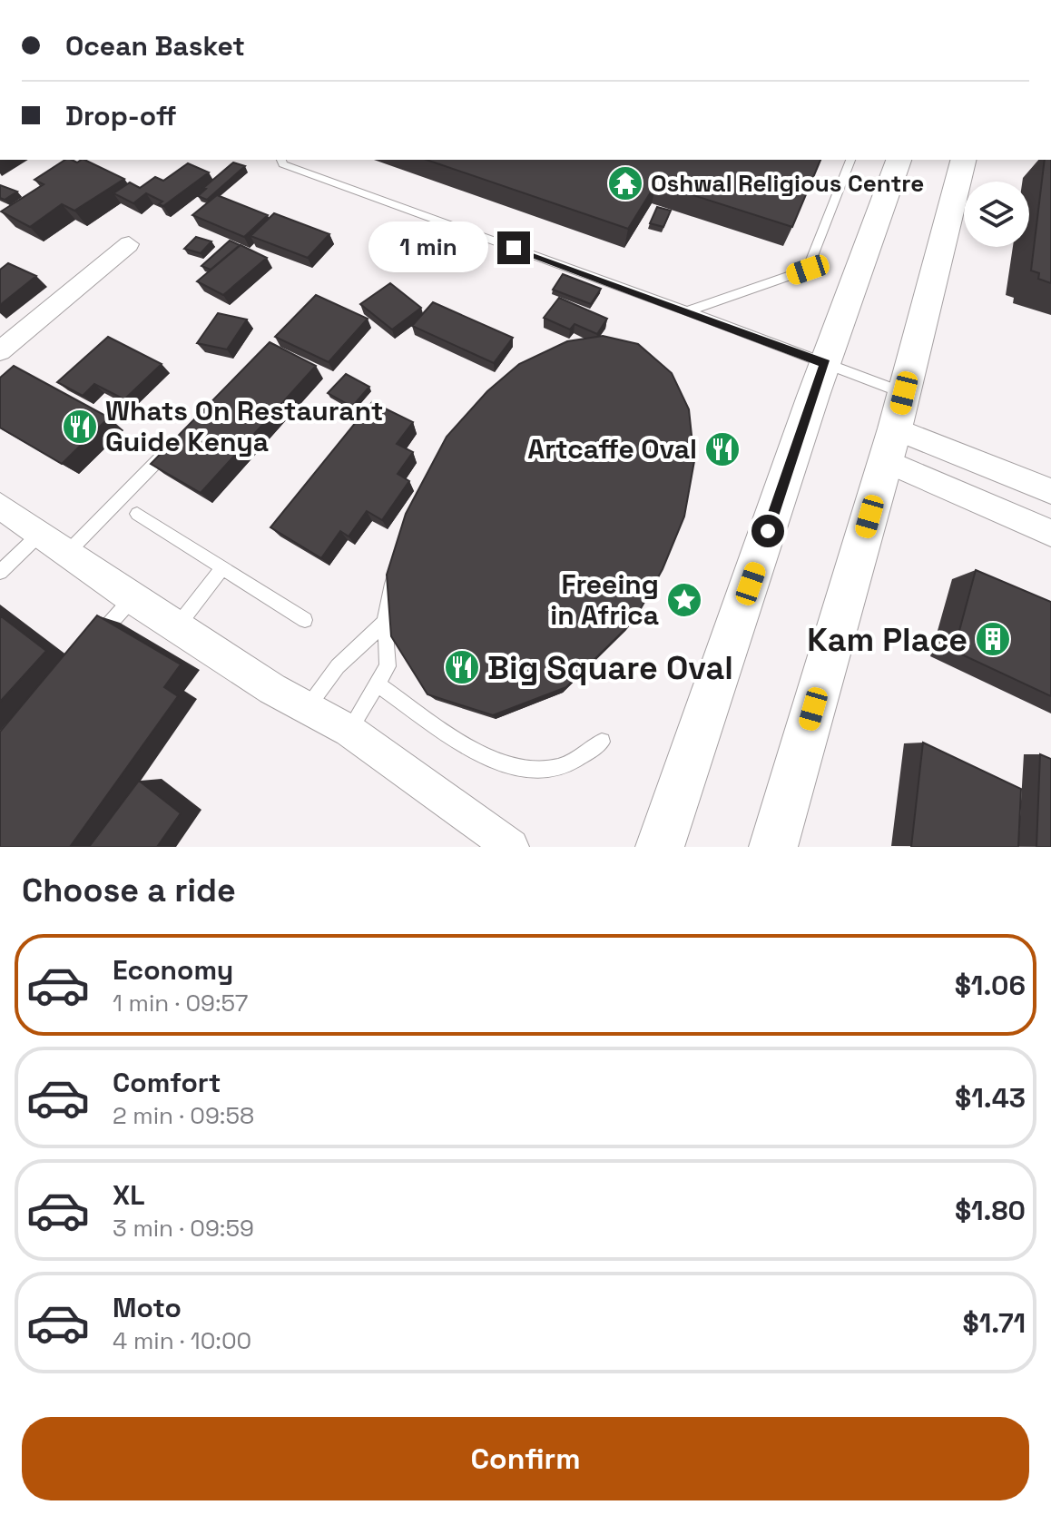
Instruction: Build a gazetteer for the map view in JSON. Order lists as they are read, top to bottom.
{
  "places": {
    "temple": ["Oshwal Religious Centre"],
    "restaurant": ["Whats On Restaurant Guide Kenya", "Artcaffe Oval", "Big Square Oval"],
    "place": ["Freeing in Africa"],
    "building": ["Kam Place"]
  },
  "page": {
    "banner": ["Ocean Basket", "Drop-off"],
    "bubble": "1 min",
    "heading": "Choose a ride",
    "list": [
      {
        "name": "Economy",
        "note": "1 min · 09:57",
        "value": "$1.06"
      },
      {
        "name": "Comfort",
        "note": "2 min · 09:58",
        "value": "$1.43"
      },
      {
        "name": "XL",
        "note": "3 min · 09:59",
        "value": "$1.80"
      },
      {
        "name": "Moto",
        "note": "4 min · 10:00",
        "value": "$1.71"
      }
    ],
    "buttons": "Confirm"
  }
}
